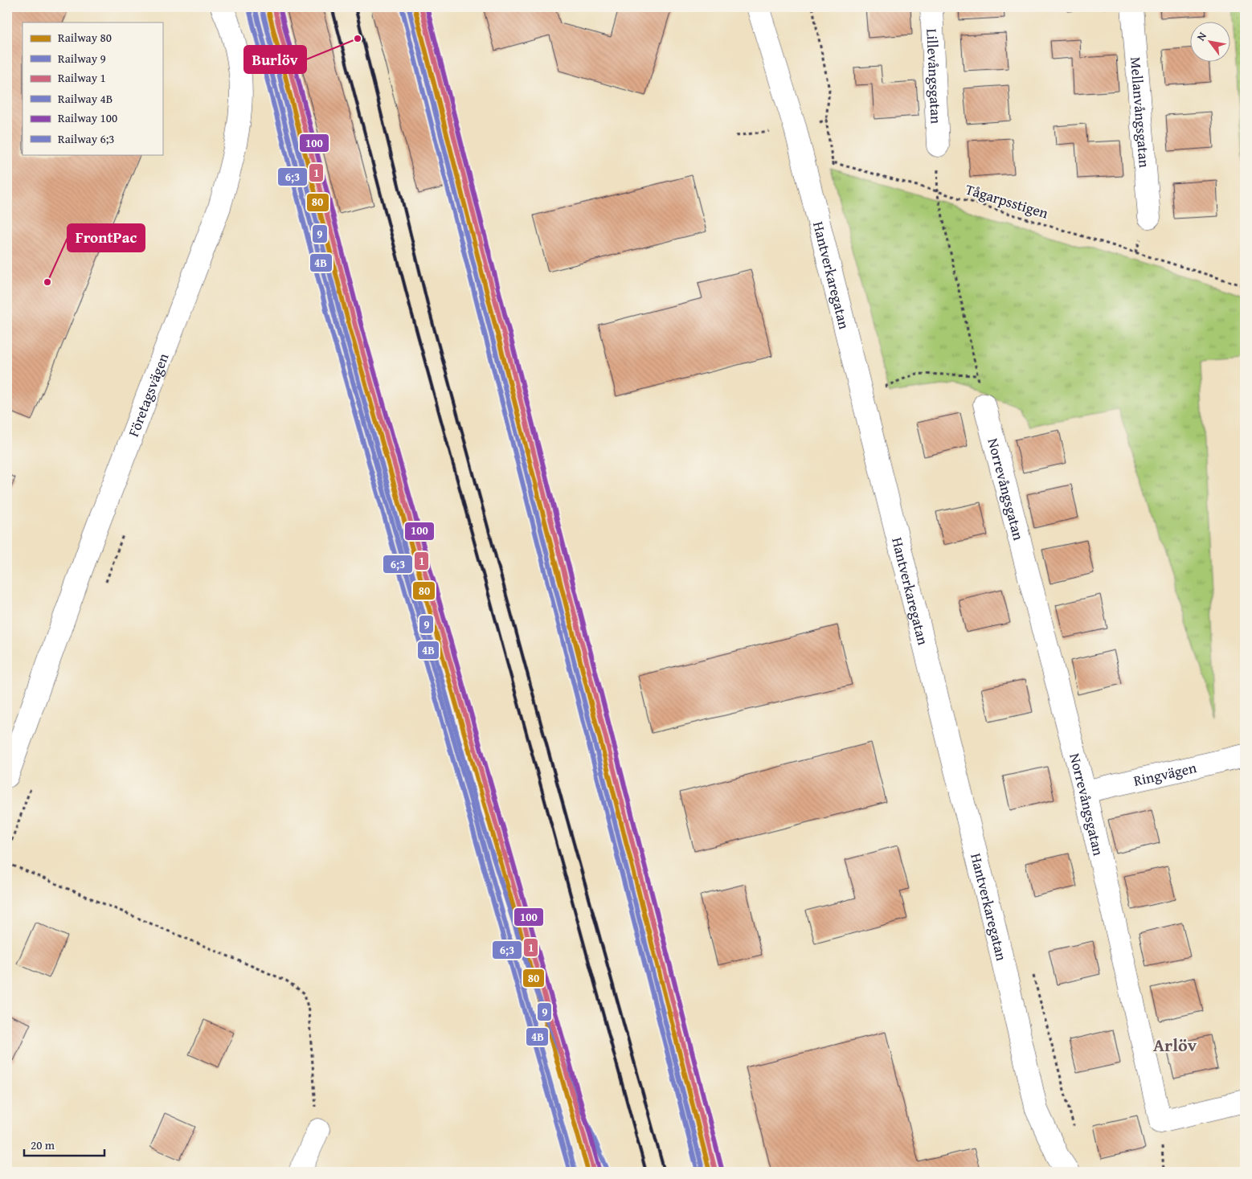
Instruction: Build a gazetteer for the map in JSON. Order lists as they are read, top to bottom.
{
  "streets": {
    "street": [
      "Lillevångsgatan",
      "Mellanvångsgatan",
      "Hantverkaregatan",
      "Företagsvägen",
      "Norrevångsgatan",
      "Ringvägen"
    ],
    "path": ["Tågarpsstigen"]
  },
  "crossings": [
    ["Norrevångsgatan", "Ringvägen"]
  ],
  "districts": ["Arlöv"],
  "places": ["Burlöv", "FrontPac"],
  "lines": [
    "rail line 80",
    "rail line 1",
    "rail line 100",
    "rail line 9",
    "rail line 4B",
    "rail line 6;3"
  ],
  "legend": [
    "Railway 80",
    "Railway 9",
    "Railway 1",
    "Railway 4B",
    "Railway 100",
    "Railway 6;3"
  ],
  "scale_bar": "20 m",
  "north": "top left"
}
